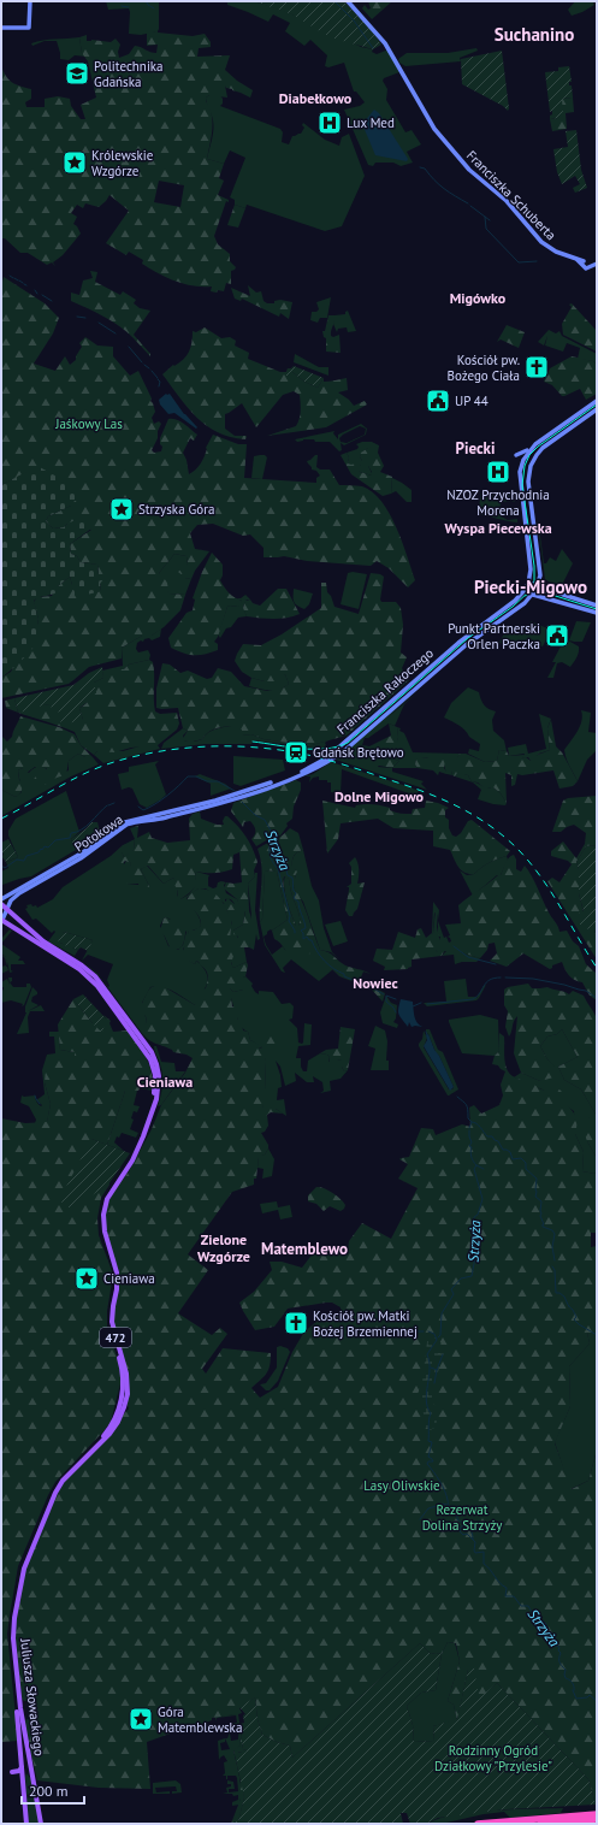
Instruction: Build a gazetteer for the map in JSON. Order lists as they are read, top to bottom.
{
  "streets": {
    "main road": [
      "Franciszka Schuberta",
      "Franciszka Rakoczego",
      "Potokowa",
      "472",
      "Juliusza Słowackiego"
    ]
  },
  "crossings": [
    ["Franciszka Rakoczego", "Potokowa"],
    ["Potokowa", "472"],
    ["Potokowa", "Juliusza Słowackiego"],
    ["472", "Juliusza Słowackiego"]
  ],
  "districts": [
    "Suchanino",
    "Diabełkowo",
    "Migówko",
    "Piecki",
    "Wyspa Piecewska",
    "Piecki-Migowo",
    "Dolne Migowo",
    "Nowiec",
    "Cieniawa",
    "Zielone Wzgórze",
    "Matemblewo"
  ],
  "water": ["Strzyża"],
  "parks": [
    "Jaśkowy Las",
    "Lasy Oliwskie",
    "Rezerwat Dolina Strzyży",
    "Rodzinny Ogród Działkowy \"Przylesie\""
  ],
  "places": {
    "school or university": ["Politechnika Gdańska"],
    "hospital": ["Lux Med", "NZOZ Przychodnia Morena"],
    "place": [
      "Królewskie Wzgórze",
      "Strzyska Góra",
      "Cieniawa",
      "Góra Matemblewska"
    ],
    "church": ["Kościół pw. Bożego Ciała", "Kościół pw. Matki Bożej Brzemiennej"],
    "public building": ["UP 44", "Punkt Partnerski Orlen Paczka"],
    "station": ["Gdańsk Brętowo"]
  },
  "scale_bar": "200 m"
}
